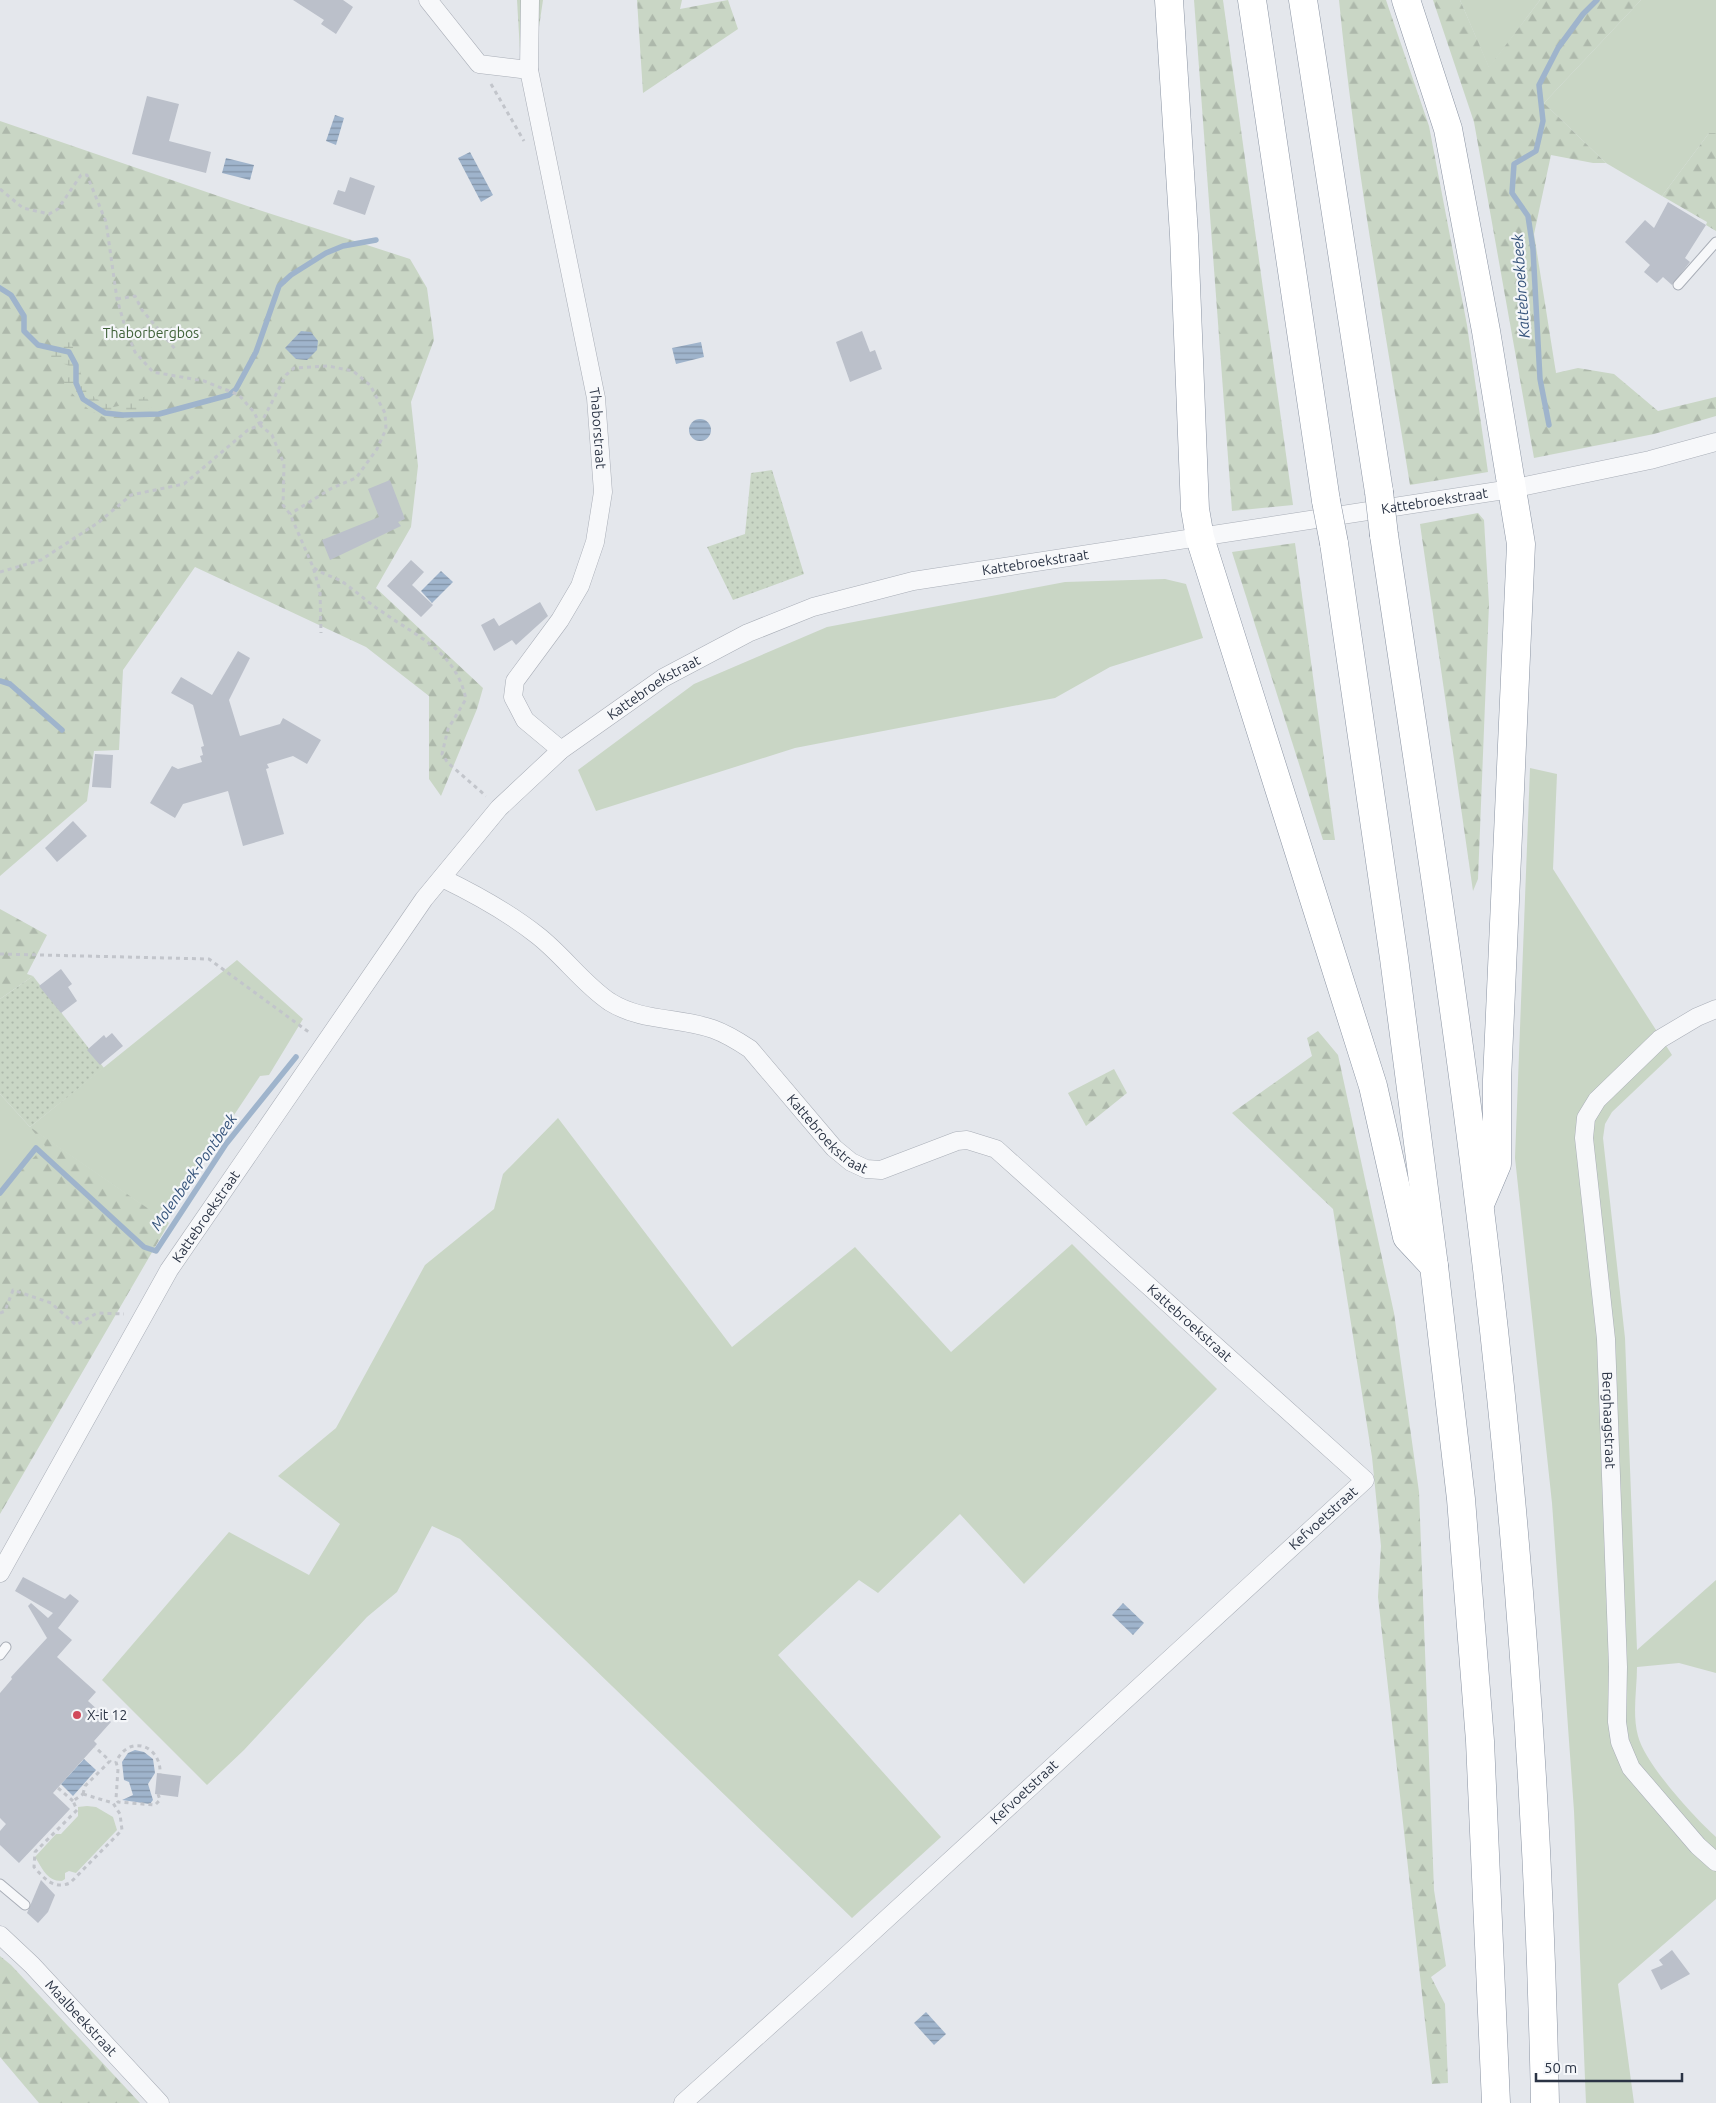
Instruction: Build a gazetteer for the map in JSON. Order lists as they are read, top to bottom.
{
  "streets": {
    "street": [
      "Thaborstraat",
      "Kattebroekstraat",
      "Berghaagstraat",
      "Kefvoetstraat",
      "Maalbeekstraat"
    ]
  },
  "crossings": [
    ["Thaborstraat", "Kattebroekstraat"],
    ["Kattebroekstraat", "Kefvoetstraat"]
  ],
  "water": ["Kattebroekbeek", "Molenbeek-Pontbeek"],
  "parks": ["Thaborbergbos"],
  "places": ["X-it 12"],
  "scale_bar": "50 m"
}
